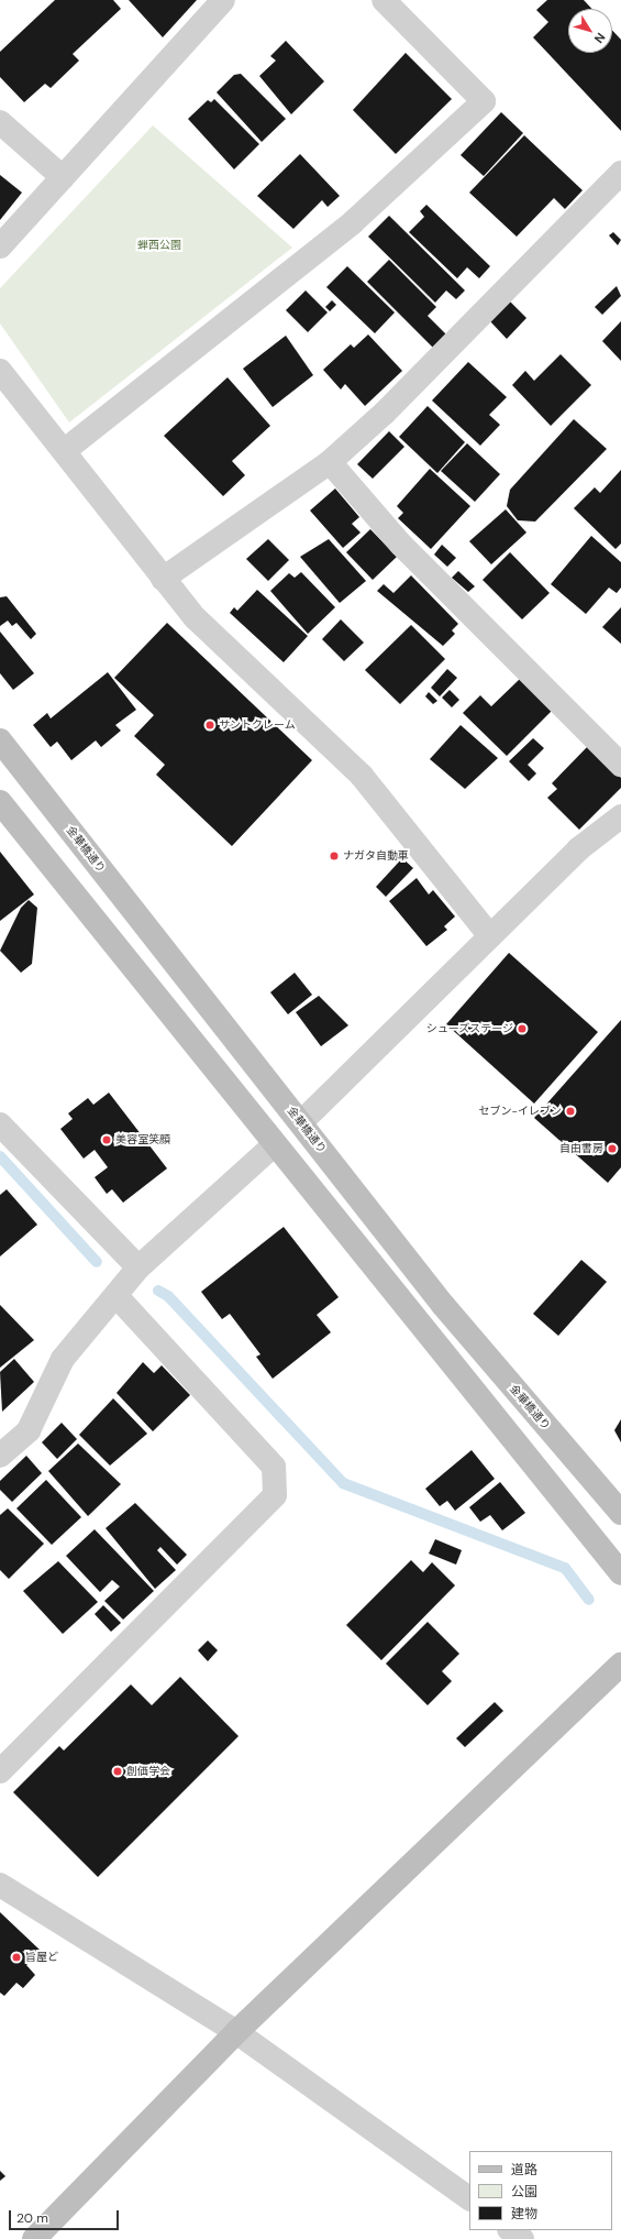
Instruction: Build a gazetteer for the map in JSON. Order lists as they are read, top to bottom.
{
  "streets": {
    "street": ["金華橋通り"]
  },
  "parks": ["蝉西公園"],
  "places": [
    "サントクレーム",
    "ナガタ自動車",
    "シューズステージ",
    "セブン-イレブン",
    "美容室笑顔",
    "自由書房",
    "創価学会",
    "旨屋ど"
  ],
  "legend": ["道路", "公園", "建物"],
  "scale_bar": "20 m",
  "north": "bottom right"
}
